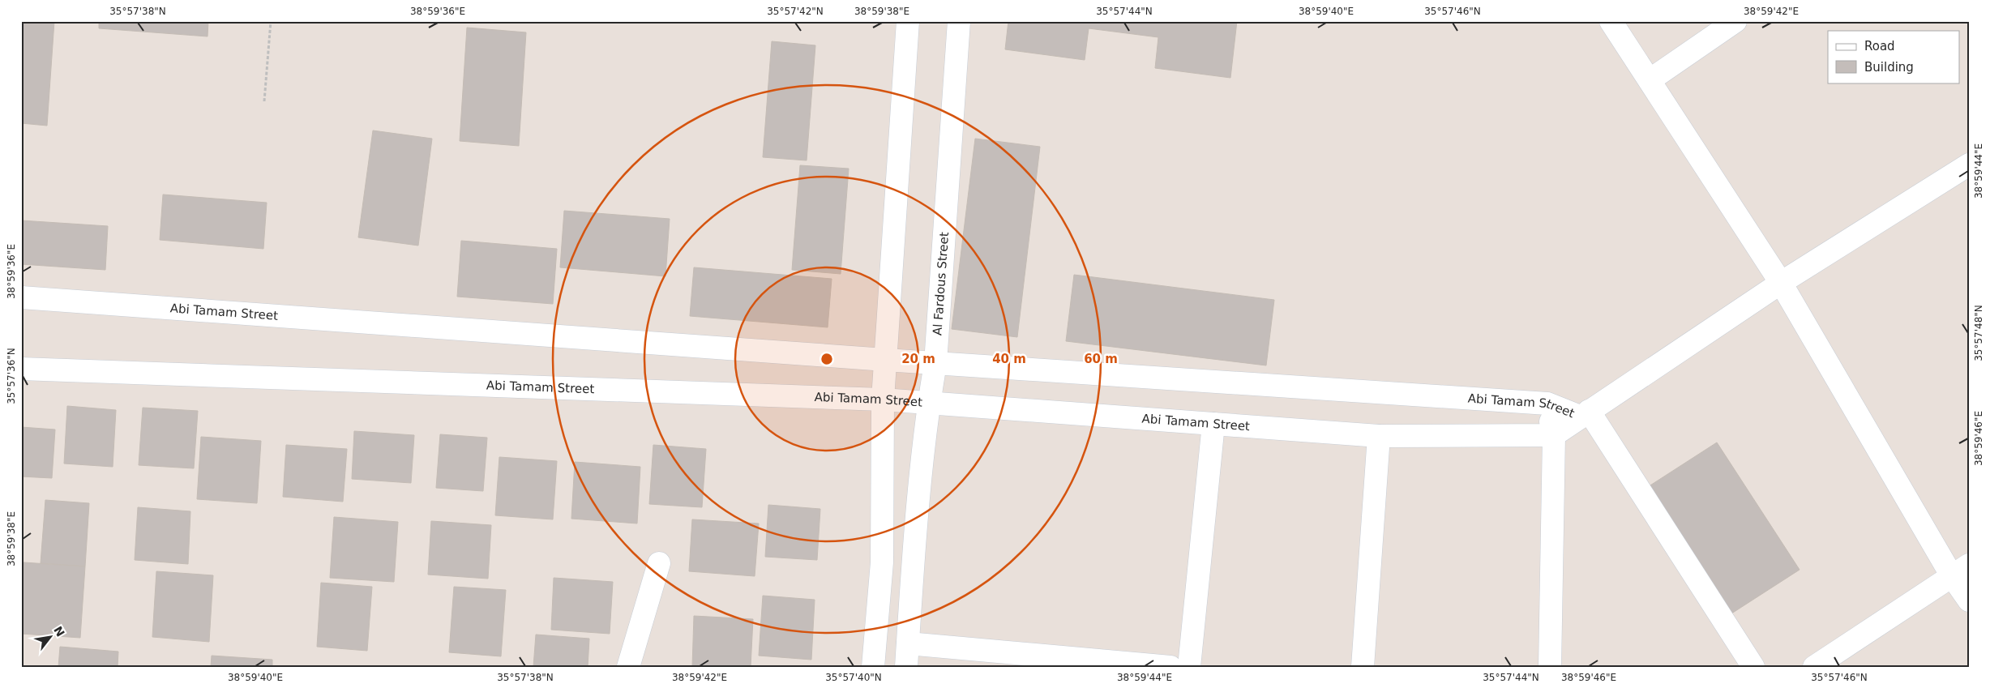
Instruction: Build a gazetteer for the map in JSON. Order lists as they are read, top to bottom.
{
  "streets": {
    "street": ["Al Fardous Street", "Abi Tamam Street"]
  },
  "crossings": [
    ["Al Fardous Street", "Abi Tamam Street"]
  ],
  "legend": ["Road", "Building"],
  "north": "top right",
  "coordinates": [
    "35°57'38\"N",
    "38°59'36\"E",
    "35°57'42\"N",
    "38°59'38\"E",
    "35°57'44\"N",
    "38°59'40\"E",
    "35°57'46\"N",
    "38°59'42\"E",
    "38°59'44\"E",
    "35°57'48\"N",
    "35°57'36\"N",
    "38°59'46\"E",
    "35°57'40\"N"
  ],
  "rings": ["20 m", "40 m", "60 m"]
}
